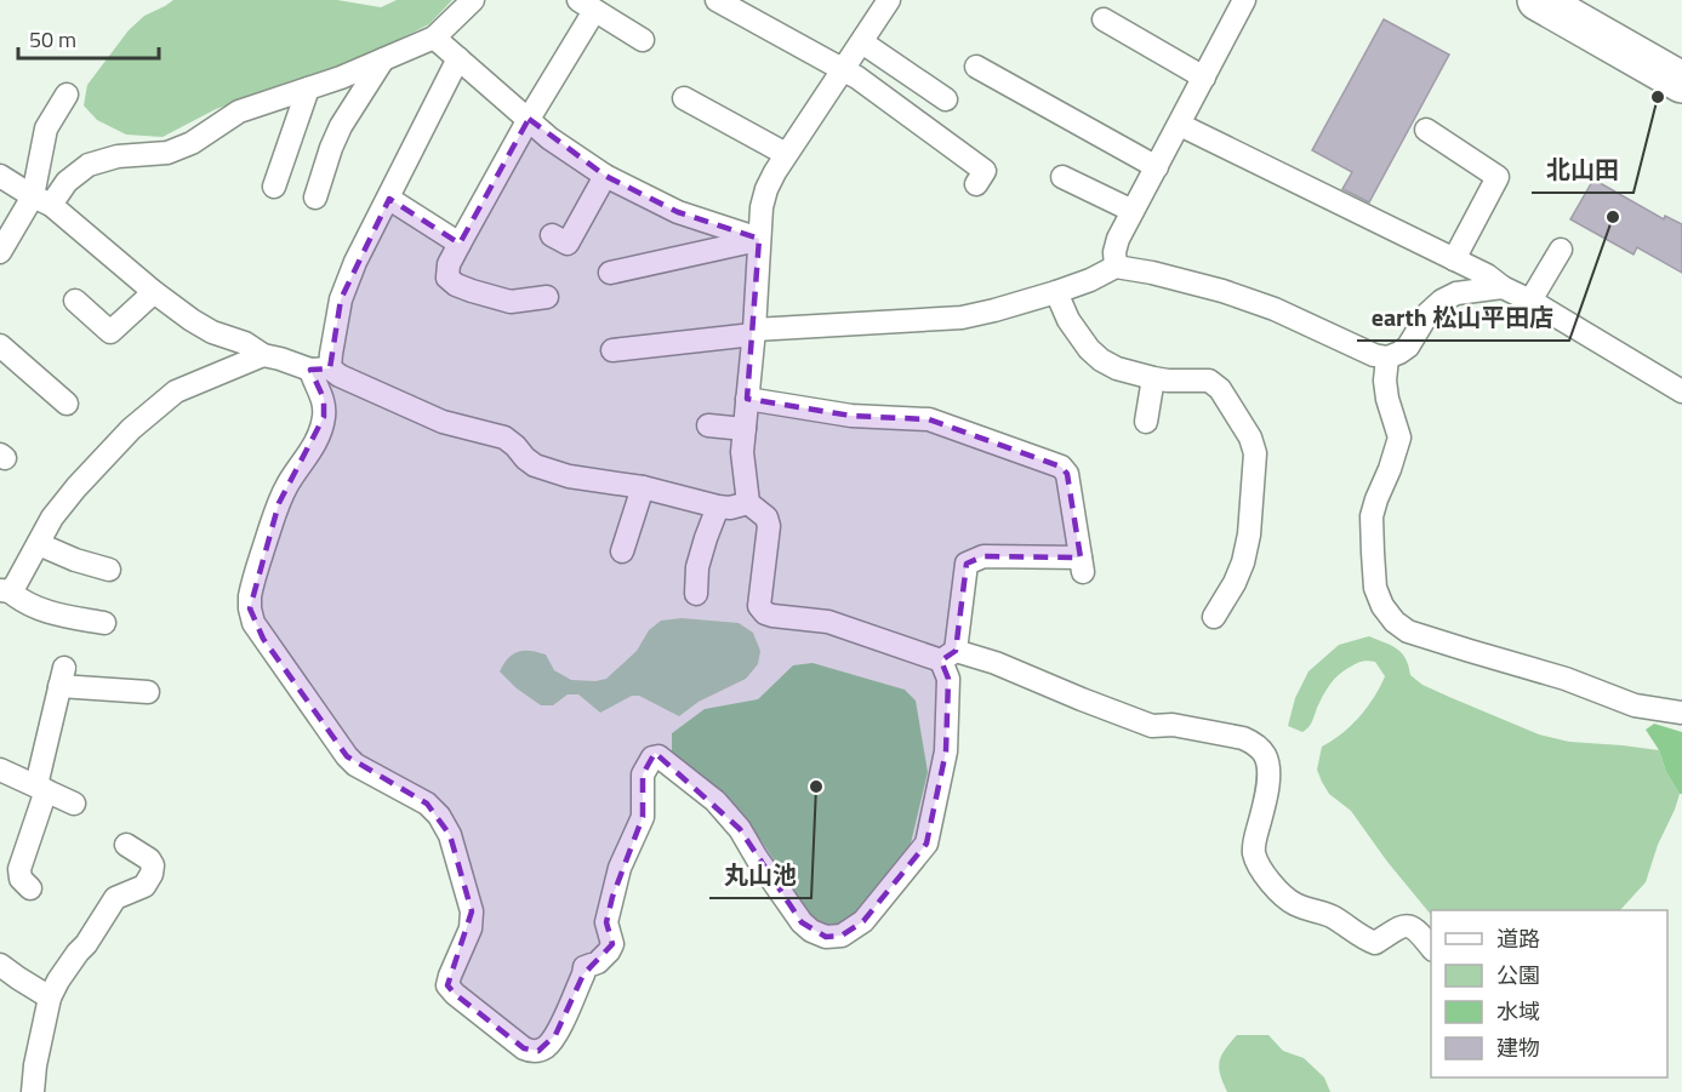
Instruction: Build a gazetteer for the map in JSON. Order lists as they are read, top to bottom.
{
  "places": ["北山田", "earth 松山平田店", "丸山池"],
  "legend": [
    "道路",
    "公園",
    "水域",
    "建物"
  ],
  "scale_bar": "50 m"
}
